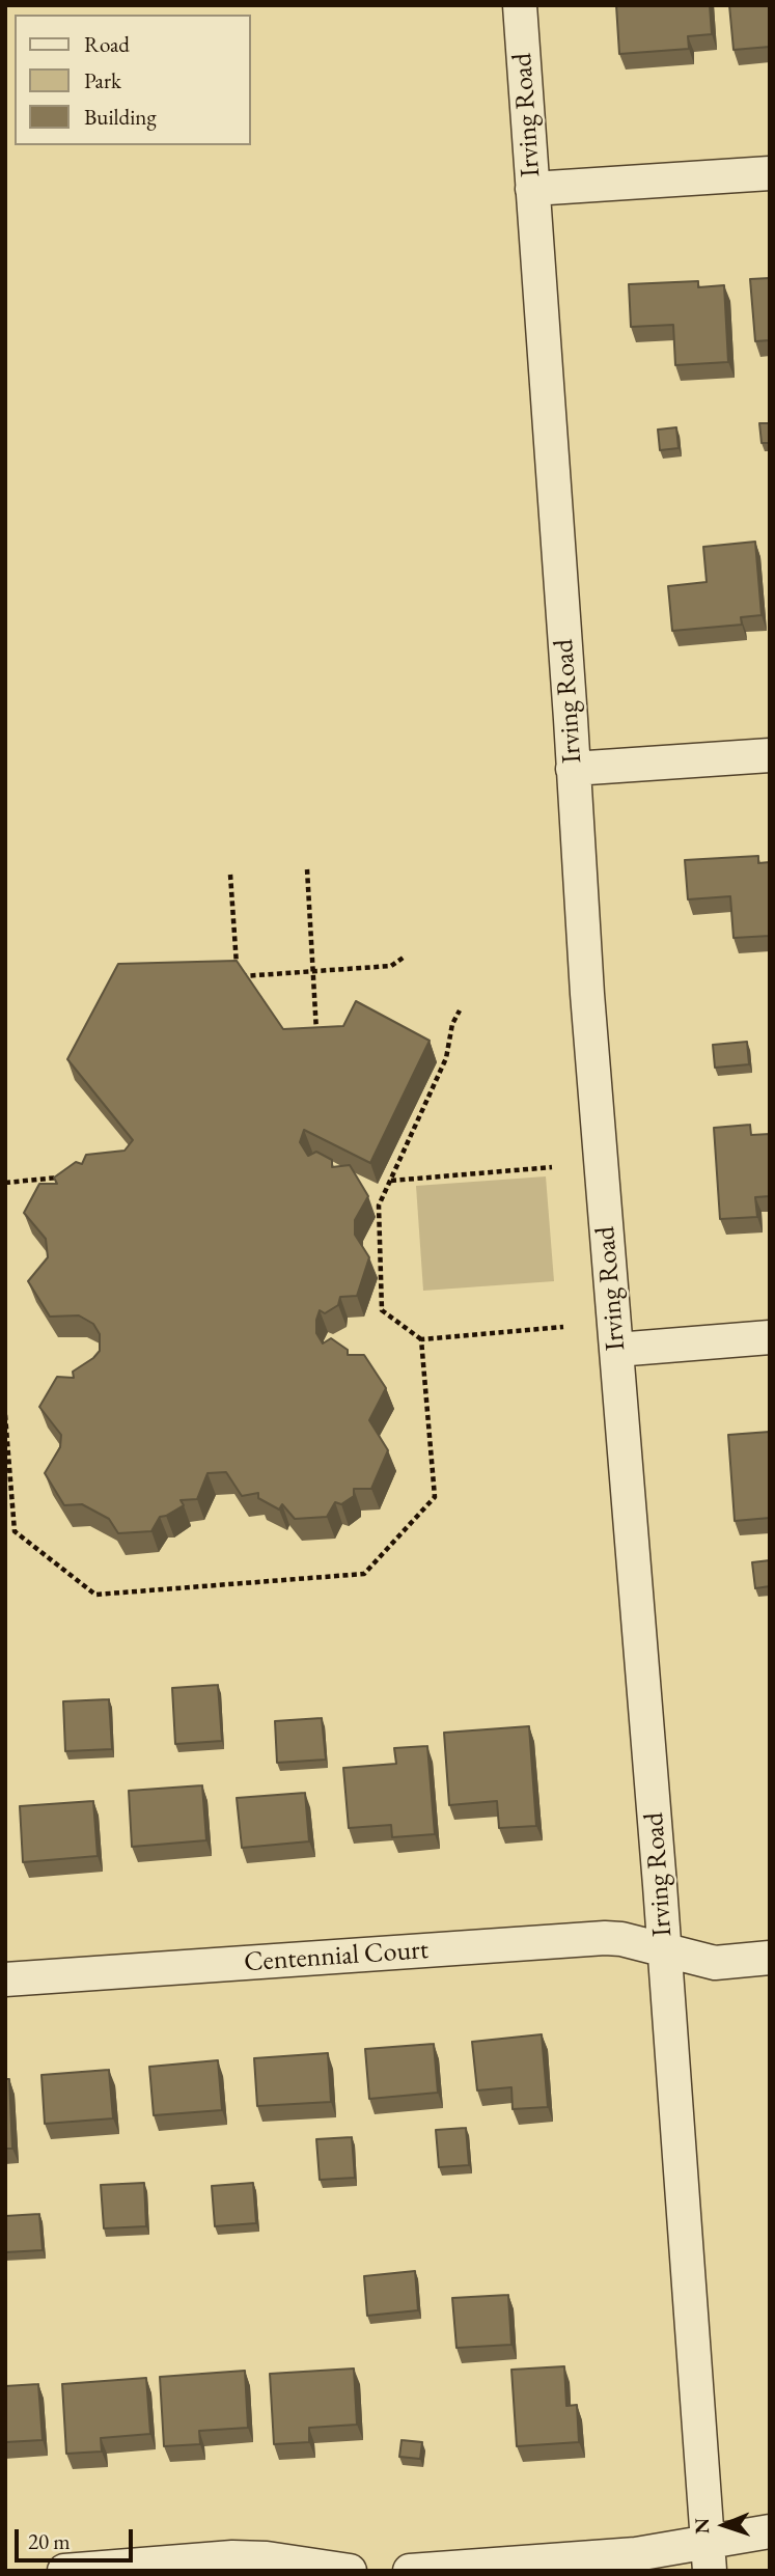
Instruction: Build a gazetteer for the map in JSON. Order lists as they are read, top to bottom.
{
  "streets": {
    "street": ["Irving Road", "Centennial Court"]
  },
  "crossings": [
    ["Irving Road", "Centennial Court"]
  ],
  "legend": ["Road", "Park", "Building"],
  "scale_bar": "20 m",
  "north": "left"
}
